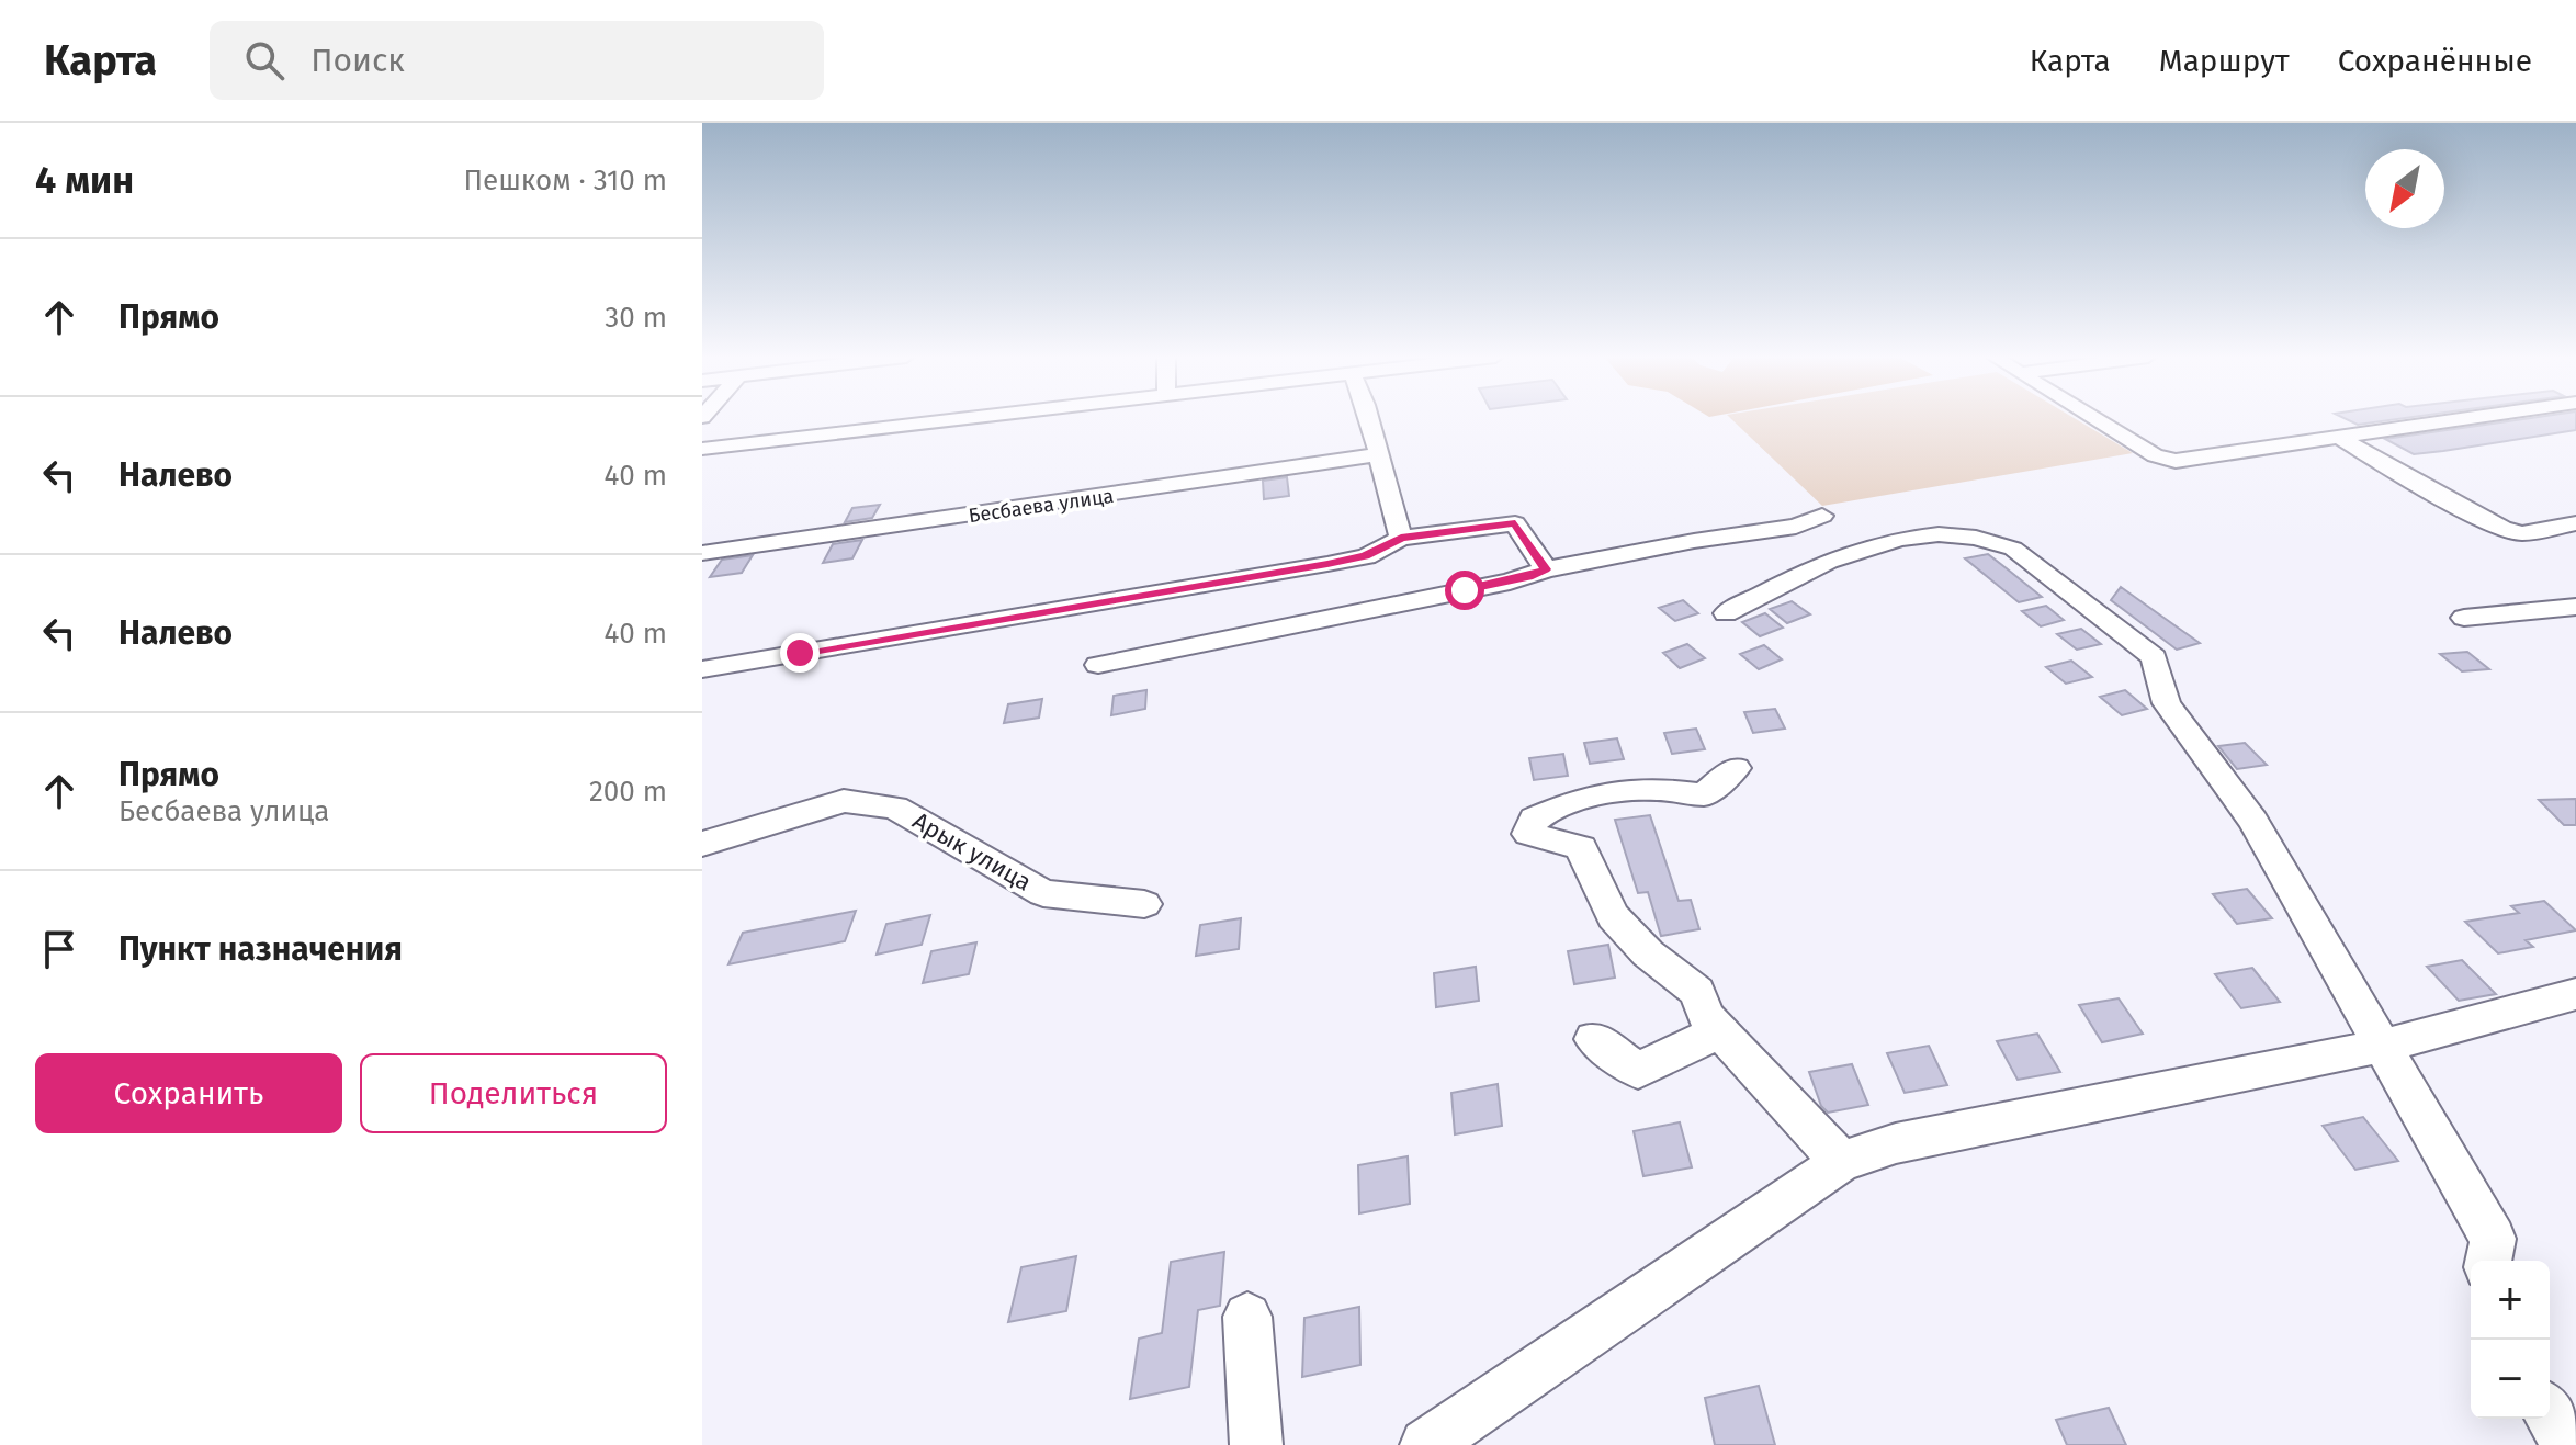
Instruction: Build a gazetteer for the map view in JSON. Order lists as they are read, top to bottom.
{
  "streets": {
    "street": ["Бесбаева улица", "Арык улица"]
  },
  "north": "bottom left",
  "page": {
    "header": "Карта",
    "search": "Поиск",
    "nav": ["Карта", "Маршрут", "Сохранённые"],
    "heading": ["4 мин", "Пешком · 310 m"],
    "list": [
      ["Прямо", "30 m"],
      ["Налево", "40 m"],
      ["Налево", "40 m"],
      ["Прямо", "Бесбаева улица", "200 m"],
      "Пункт назначения"
    ],
    "buttons": ["Сохранить", "Поделиться"],
    "map_buttons": ["+", "−"]
  }
}
